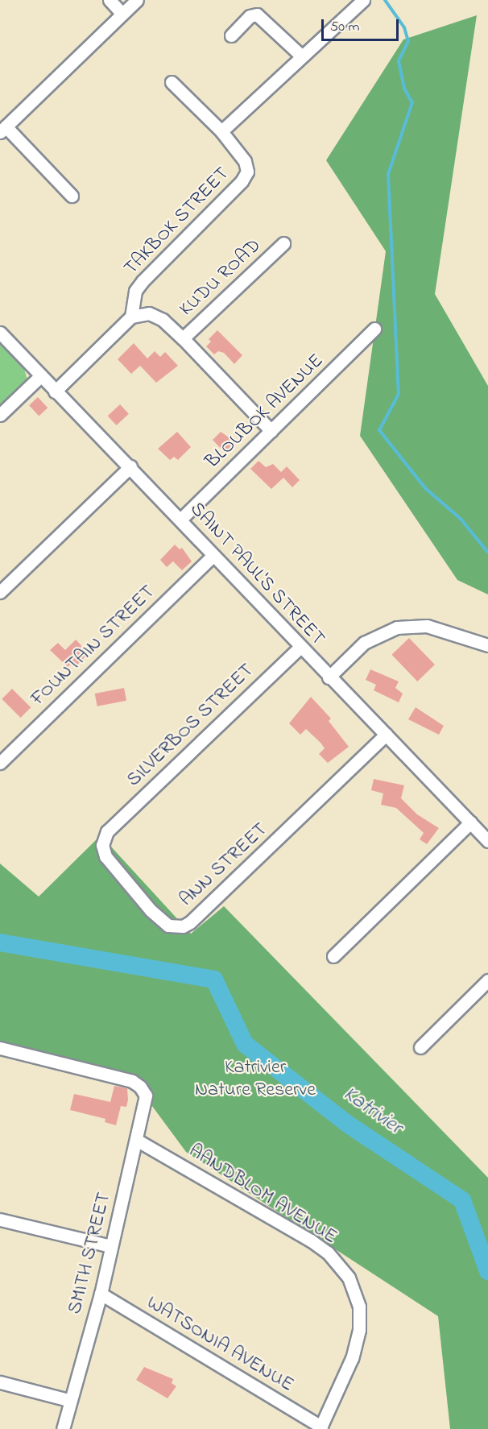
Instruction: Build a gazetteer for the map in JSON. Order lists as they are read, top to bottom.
{
  "streets": {
    "street": [
      "TAKBOK STREET",
      "KUDU ROAD",
      "BLOUBOK AVENUE",
      "SAINT PAUL'S STREET",
      "FOUNTAIN STREET",
      "SILVERBOS STREET",
      "ANN STREET",
      "AANDBLOM AVENUE",
      "SMITH STREET",
      "WATSONIA AVENUE"
    ]
  },
  "crossings": [
    ["BLOUBOK AVENUE", "SAINT PAUL'S STREET"],
    ["SAINT PAUL'S STREET", "FOUNTAIN STREET"],
    ["SAINT PAUL'S STREET", "SILVERBOS STREET"],
    ["SAINT PAUL'S STREET", "ANN STREET"],
    ["SILVERBOS STREET", "ANN STREET"],
    ["AANDBLOM AVENUE", "SMITH STREET"],
    ["AANDBLOM AVENUE", "WATSONIA AVENUE"],
    ["SMITH STREET", "WATSONIA AVENUE"]
  ],
  "water": ["Katrivier"],
  "parks": ["Katrivier Nature Reserve"],
  "scale_bar": "50 m"
}
